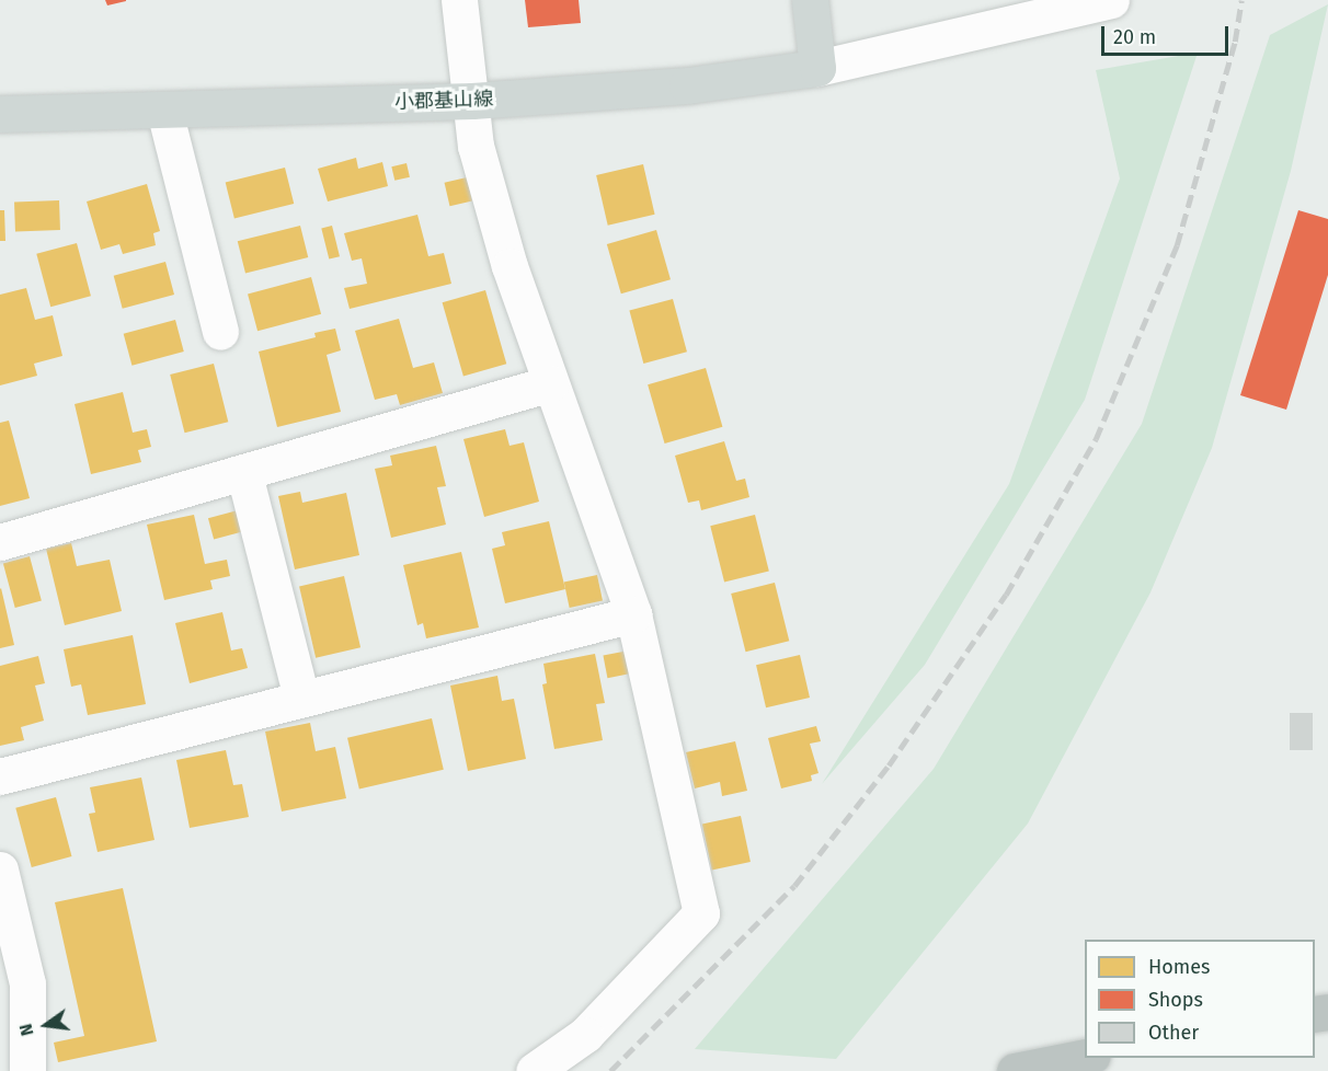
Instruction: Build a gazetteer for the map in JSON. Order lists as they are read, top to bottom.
{
  "streets": {
    "main road": ["小郡基山線"]
  },
  "legend": ["Homes", "Shops", "Other"],
  "scale_bar": "20 m",
  "north": "left"
}
